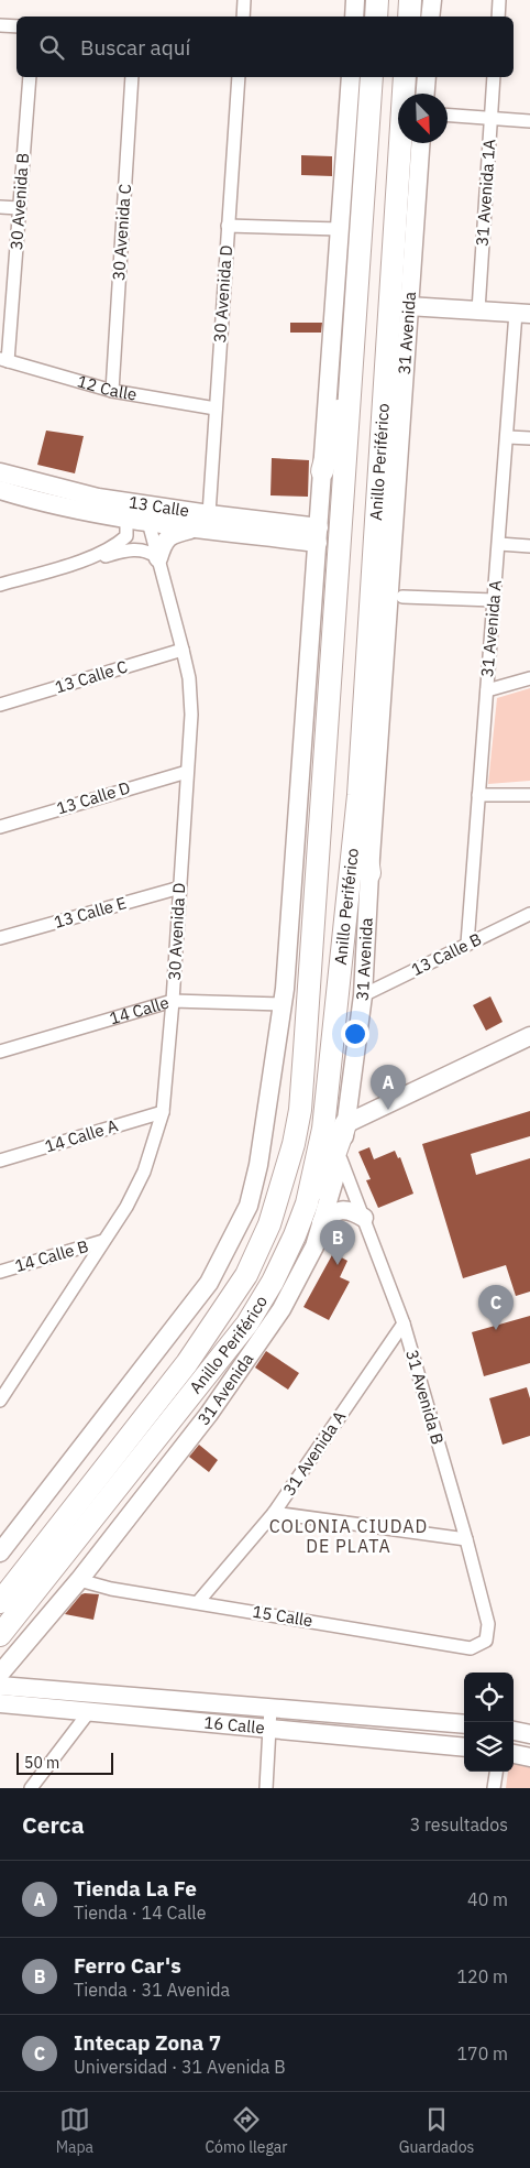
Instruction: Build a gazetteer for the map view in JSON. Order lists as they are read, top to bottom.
{
  "streets": {
    "highway": ["Anillo Periférico"],
    "street": [
      "31 Avenida 1A",
      "30 Avenida B",
      "30 Avenida C",
      "30 Avenida D",
      "31 Avenida",
      "12 Calle",
      "13 Calle",
      "31 Avenida A",
      "13 Calle C",
      "13 Calle D",
      "13 Calle E",
      "13 Calle B",
      "14 Calle",
      "14 Calle A",
      "14 Calle B",
      "31 Avenida B",
      "15 Calle",
      "16 Calle"
    ]
  },
  "crossings": [
    ["30 Avenida B", "12 Calle"],
    ["30 Avenida C", "12 Calle"],
    ["30 Avenida D", "12 Calle"],
    ["30 Avenida D", "13 Calle"],
    ["30 Avenida D", "13 Calle C"],
    ["30 Avenida D", "13 Calle D"],
    ["30 Avenida D", "13 Calle E"],
    ["30 Avenida D", "14 Calle"],
    ["30 Avenida D", "14 Calle A"],
    ["30 Avenida D", "14 Calle B"],
    ["31 Avenida", "13 Calle B"],
    ["31 Avenida", "31 Avenida B"],
    ["31 Avenida", "15 Calle"],
    ["31 Avenida A", "13 Calle B"],
    ["31 Avenida A", "31 Avenida B"],
    ["31 Avenida A", "15 Calle"],
    ["31 Avenida B", "15 Calle"]
  ],
  "districts": ["COLONIA CIUDAD DE PLATA"],
  "scale_bar": "50 m",
  "north": "bottom right",
  "page": {
    "search": "Buscar aquí",
    "pins": ["A", "B", "C"],
    "scale": "50 m",
    "heading": ["Cerca", "3 resultados"],
    "list": [
      {
        "mark": "A",
        "name": "Tienda La Fe",
        "note": "Tienda · 14 Calle",
        "value": "40 m"
      },
      {
        "mark": "B",
        "name": "Ferro Car's",
        "note": "Tienda · 31 Avenida",
        "value": "120 m"
      },
      {
        "mark": "C",
        "name": "Intecap Zona 7",
        "note": "Universidad · 31 Avenida B",
        "value": "170 m"
      }
    ],
    "nav": ["Mapa", "Cómo llegar", "Guardados"]
  }
}
